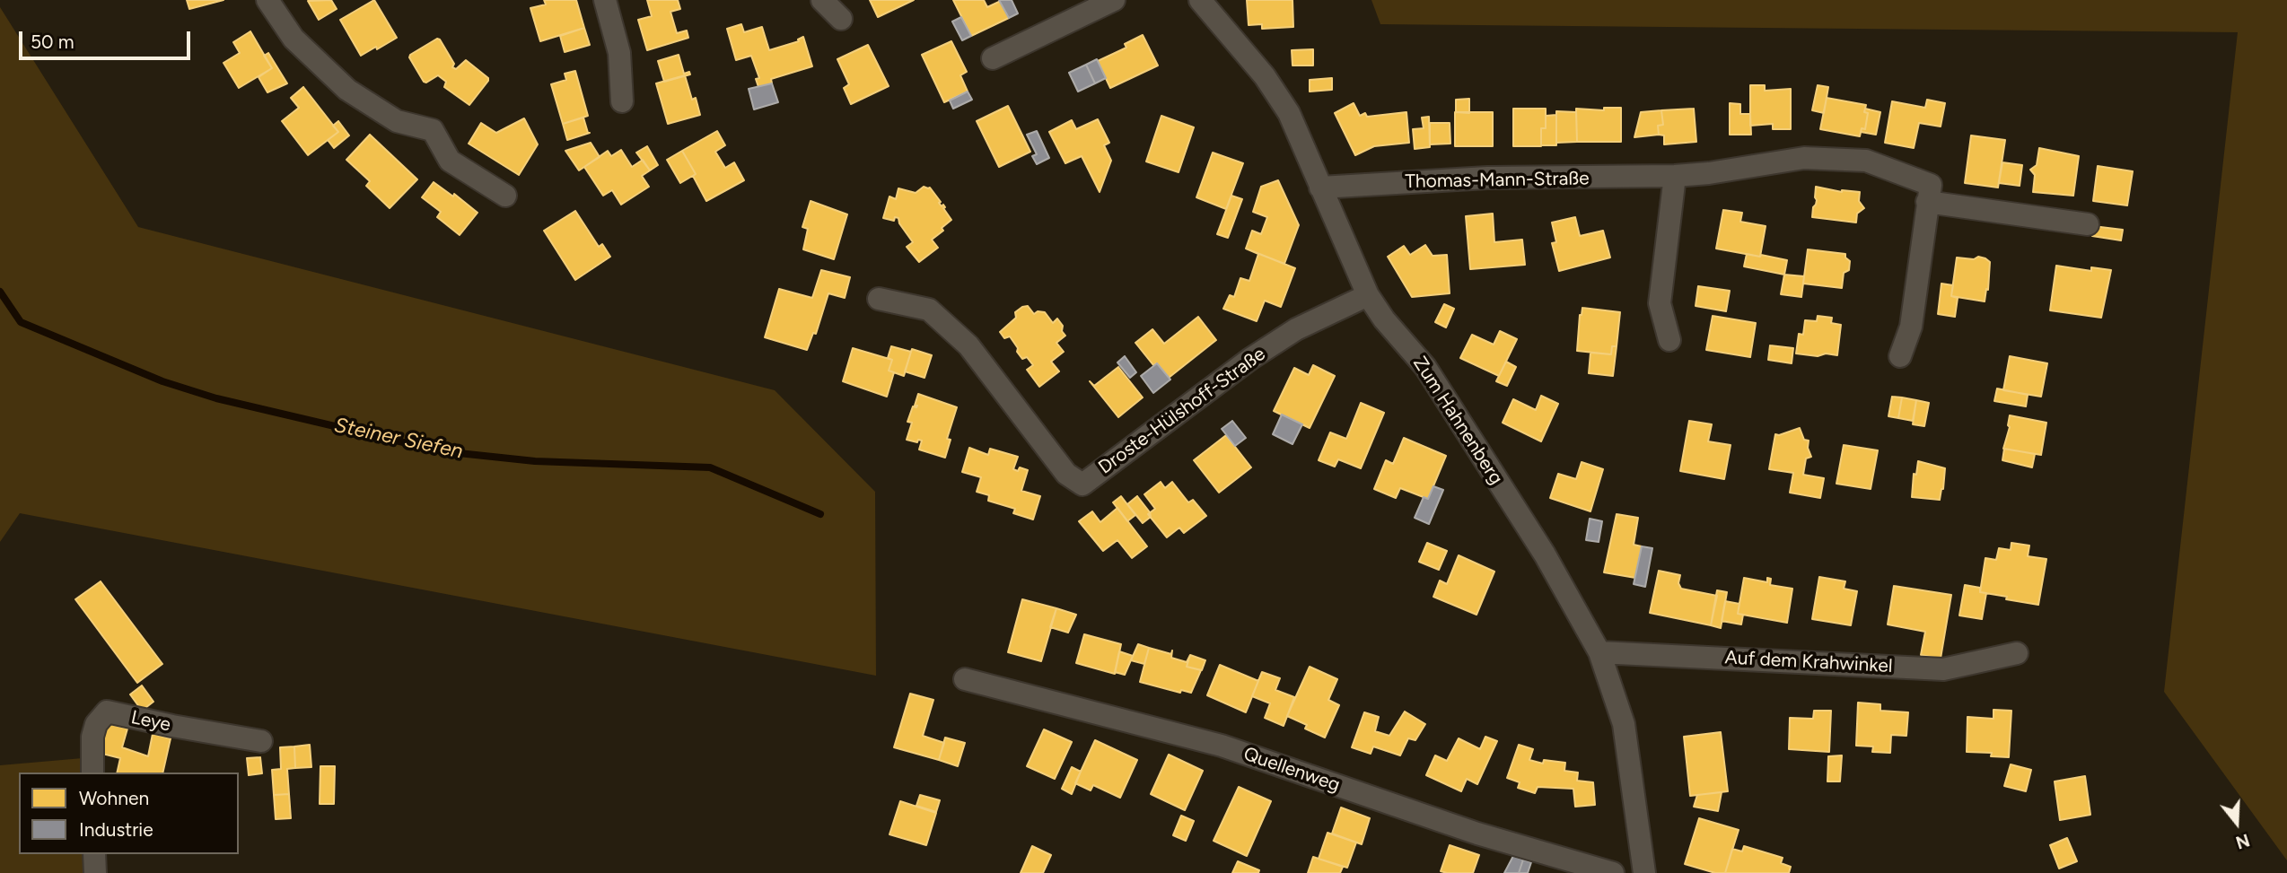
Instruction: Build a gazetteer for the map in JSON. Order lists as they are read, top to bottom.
{
  "streets": {
    "street": [
      "Thomas-Mann-Straße",
      "Droste-Hülshoff-Straße",
      "Zum Hahnenberg",
      "Auf dem Krahwinkel",
      "Leye",
      "Quellenweg"
    ]
  },
  "crossings": [
    ["Thomas-Mann-Straße", "Zum Hahnenberg"],
    ["Droste-Hülshoff-Straße", "Zum Hahnenberg"],
    ["Zum Hahnenberg", "Auf dem Krahwinkel"]
  ],
  "water": ["Steiner Siefen"],
  "legend": ["Wohnen", "Industrie"],
  "scale_bar": "50 m",
  "north": "bottom"
}
